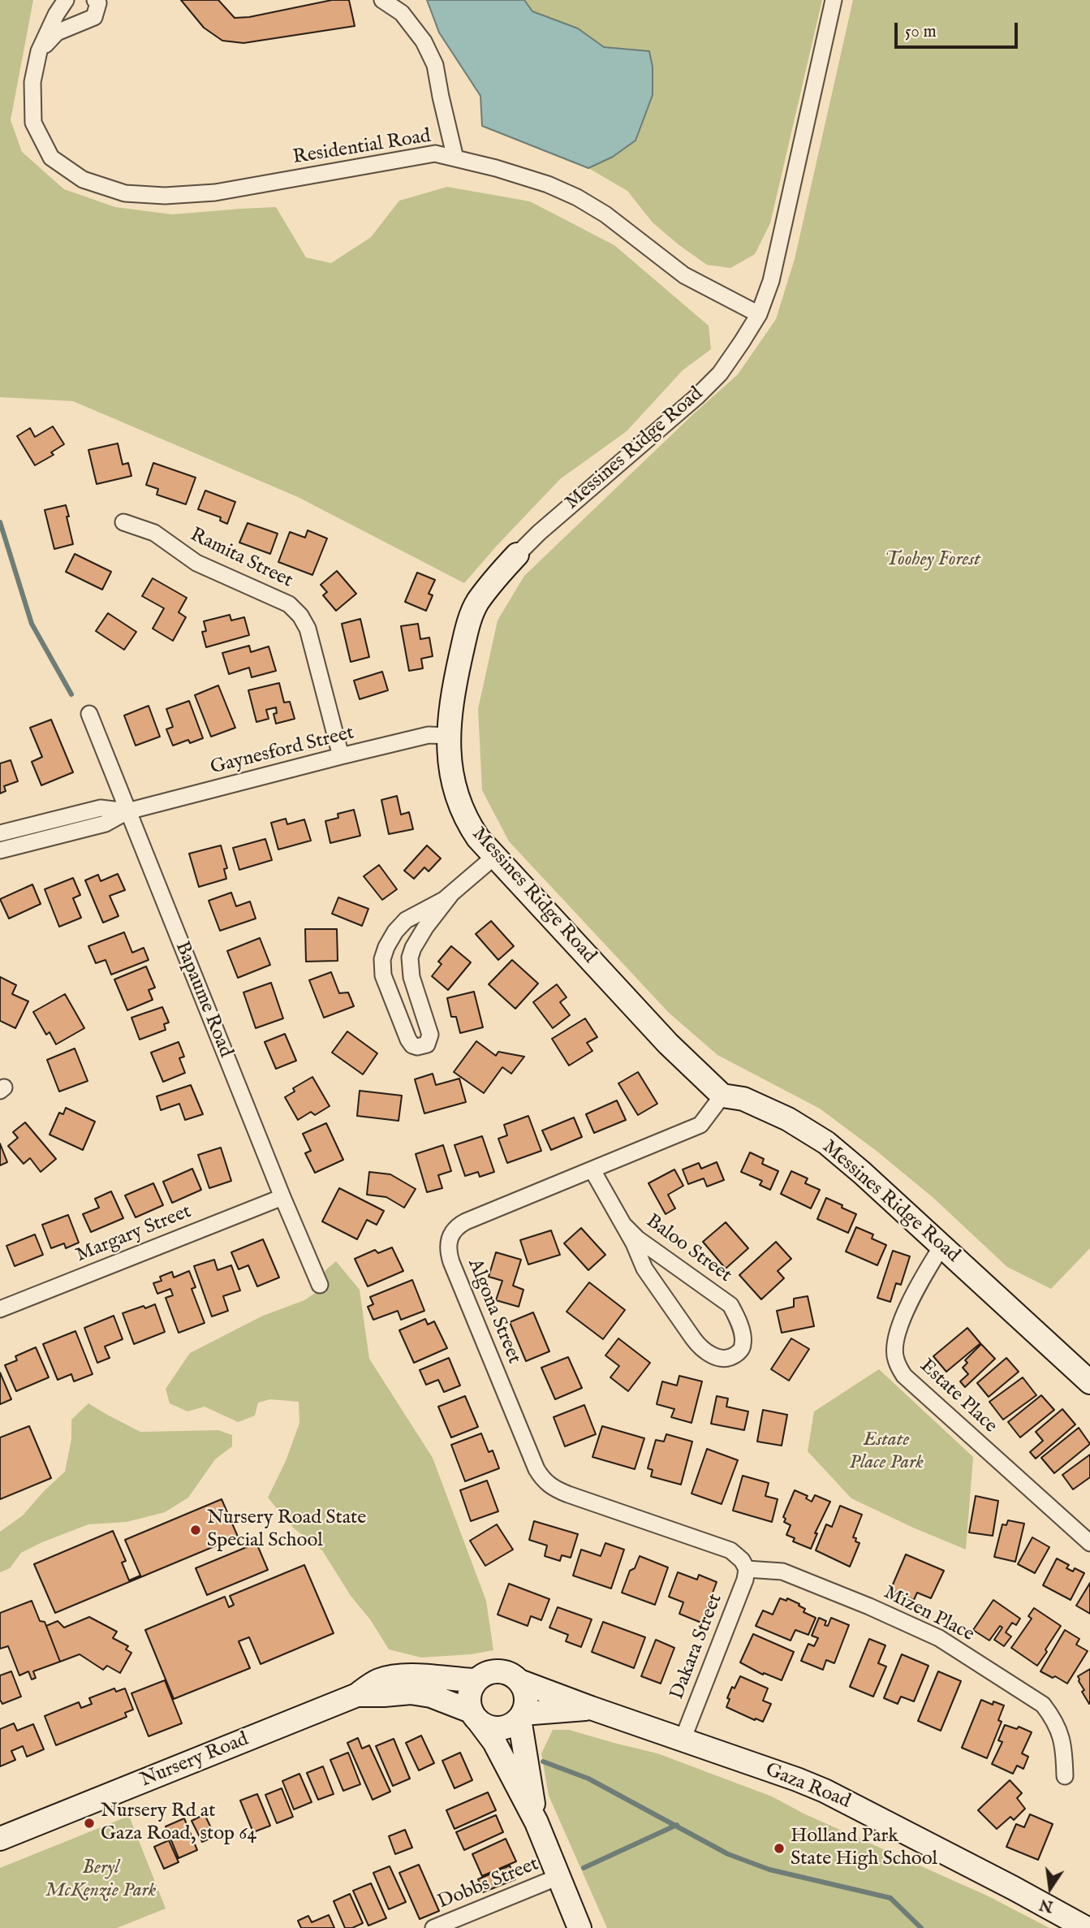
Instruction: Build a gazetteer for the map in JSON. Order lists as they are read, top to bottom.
{
  "streets": {
    "main road": ["Messines Ridge Road", "Nursery Road", "Gaza Road"],
    "street": [
      "Residential Road",
      "Ramita Street",
      "Gaynesford Street",
      "Bapaume Road",
      "Margary Street",
      "Baloo Street",
      "Algona Street",
      "Estate Place",
      "Mizen Place",
      "Dakara Street",
      "Dobbs Street"
    ]
  },
  "crossings": [
    ["Residential Road", "Messines Ridge Road"],
    ["Messines Ridge Road", "Gaynesford Street"],
    ["Messines Ridge Road", "Algona Street"],
    ["Messines Ridge Road", "Estate Place"],
    ["Ramita Street", "Gaynesford Street"],
    ["Gaynesford Street", "Bapaume Road"],
    ["Bapaume Road", "Margary Street"],
    ["Baloo Street", "Algona Street"],
    ["Algona Street", "Mizen Place"],
    ["Algona Street", "Dakara Street"],
    ["Mizen Place", "Dakara Street"],
    ["Dakara Street", "Gaza Road"],
    ["Nursery Road", "Gaza Road"]
  ],
  "parks": ["Toohey Forest", "Estate Place Park", "Beryl McKenzie Park"],
  "places": ["Nursery Road State Special School", "Nursery Rd at Gaza Road, stop 64", "Holland Park State High School"],
  "scale_bar": "50 m",
  "north": "bottom"
}
